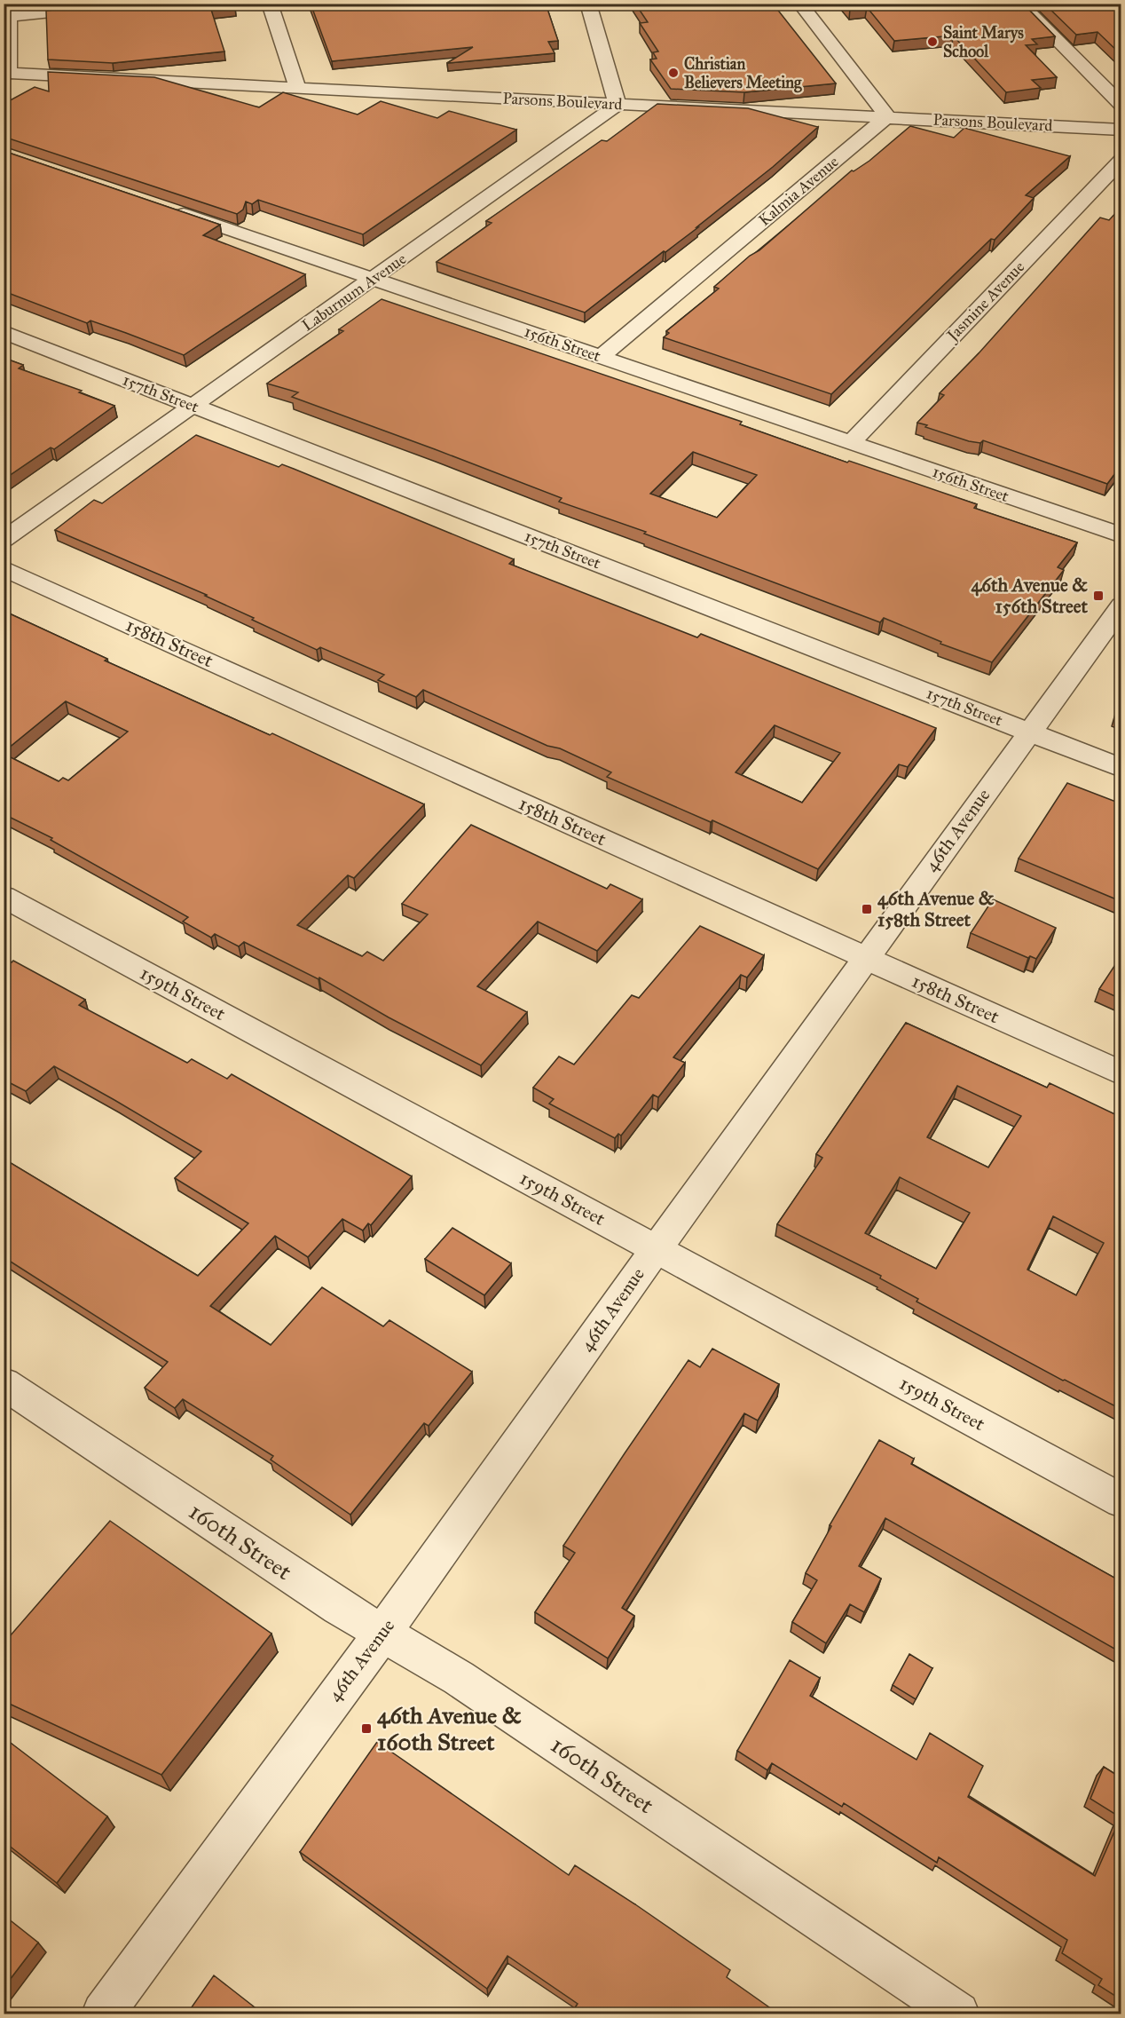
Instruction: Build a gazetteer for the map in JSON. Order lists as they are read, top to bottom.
{
  "streets": {
    "street": [
      "Parsons Boulevard",
      "Kalmia Avenue",
      "Laburnum Avenue",
      "Jasmine Avenue",
      "156th Street",
      "157th Street",
      "158th Street",
      "46th Avenue",
      "159th Street",
      "160th Street"
    ]
  },
  "crossings": [
    ["Parsons Boulevard", "Kalmia Avenue"],
    ["Parsons Boulevard", "Laburnum Avenue"],
    ["Kalmia Avenue", "156th Street"],
    ["Laburnum Avenue", "156th Street"],
    ["Laburnum Avenue", "157th Street"],
    ["Jasmine Avenue", "156th Street"],
    ["157th Street", "46th Avenue"],
    ["158th Street", "46th Avenue"],
    ["46th Avenue", "159th Street"],
    ["46th Avenue", "160th Street"]
  ],
  "places": {
    "other": ["Saint Marys School", "Christian Believers Meeting"],
    "transit": ["46th Avenue & 156th Street", "46th Avenue & 158th Street", "46th Avenue & 160th Street"]
  }
}
